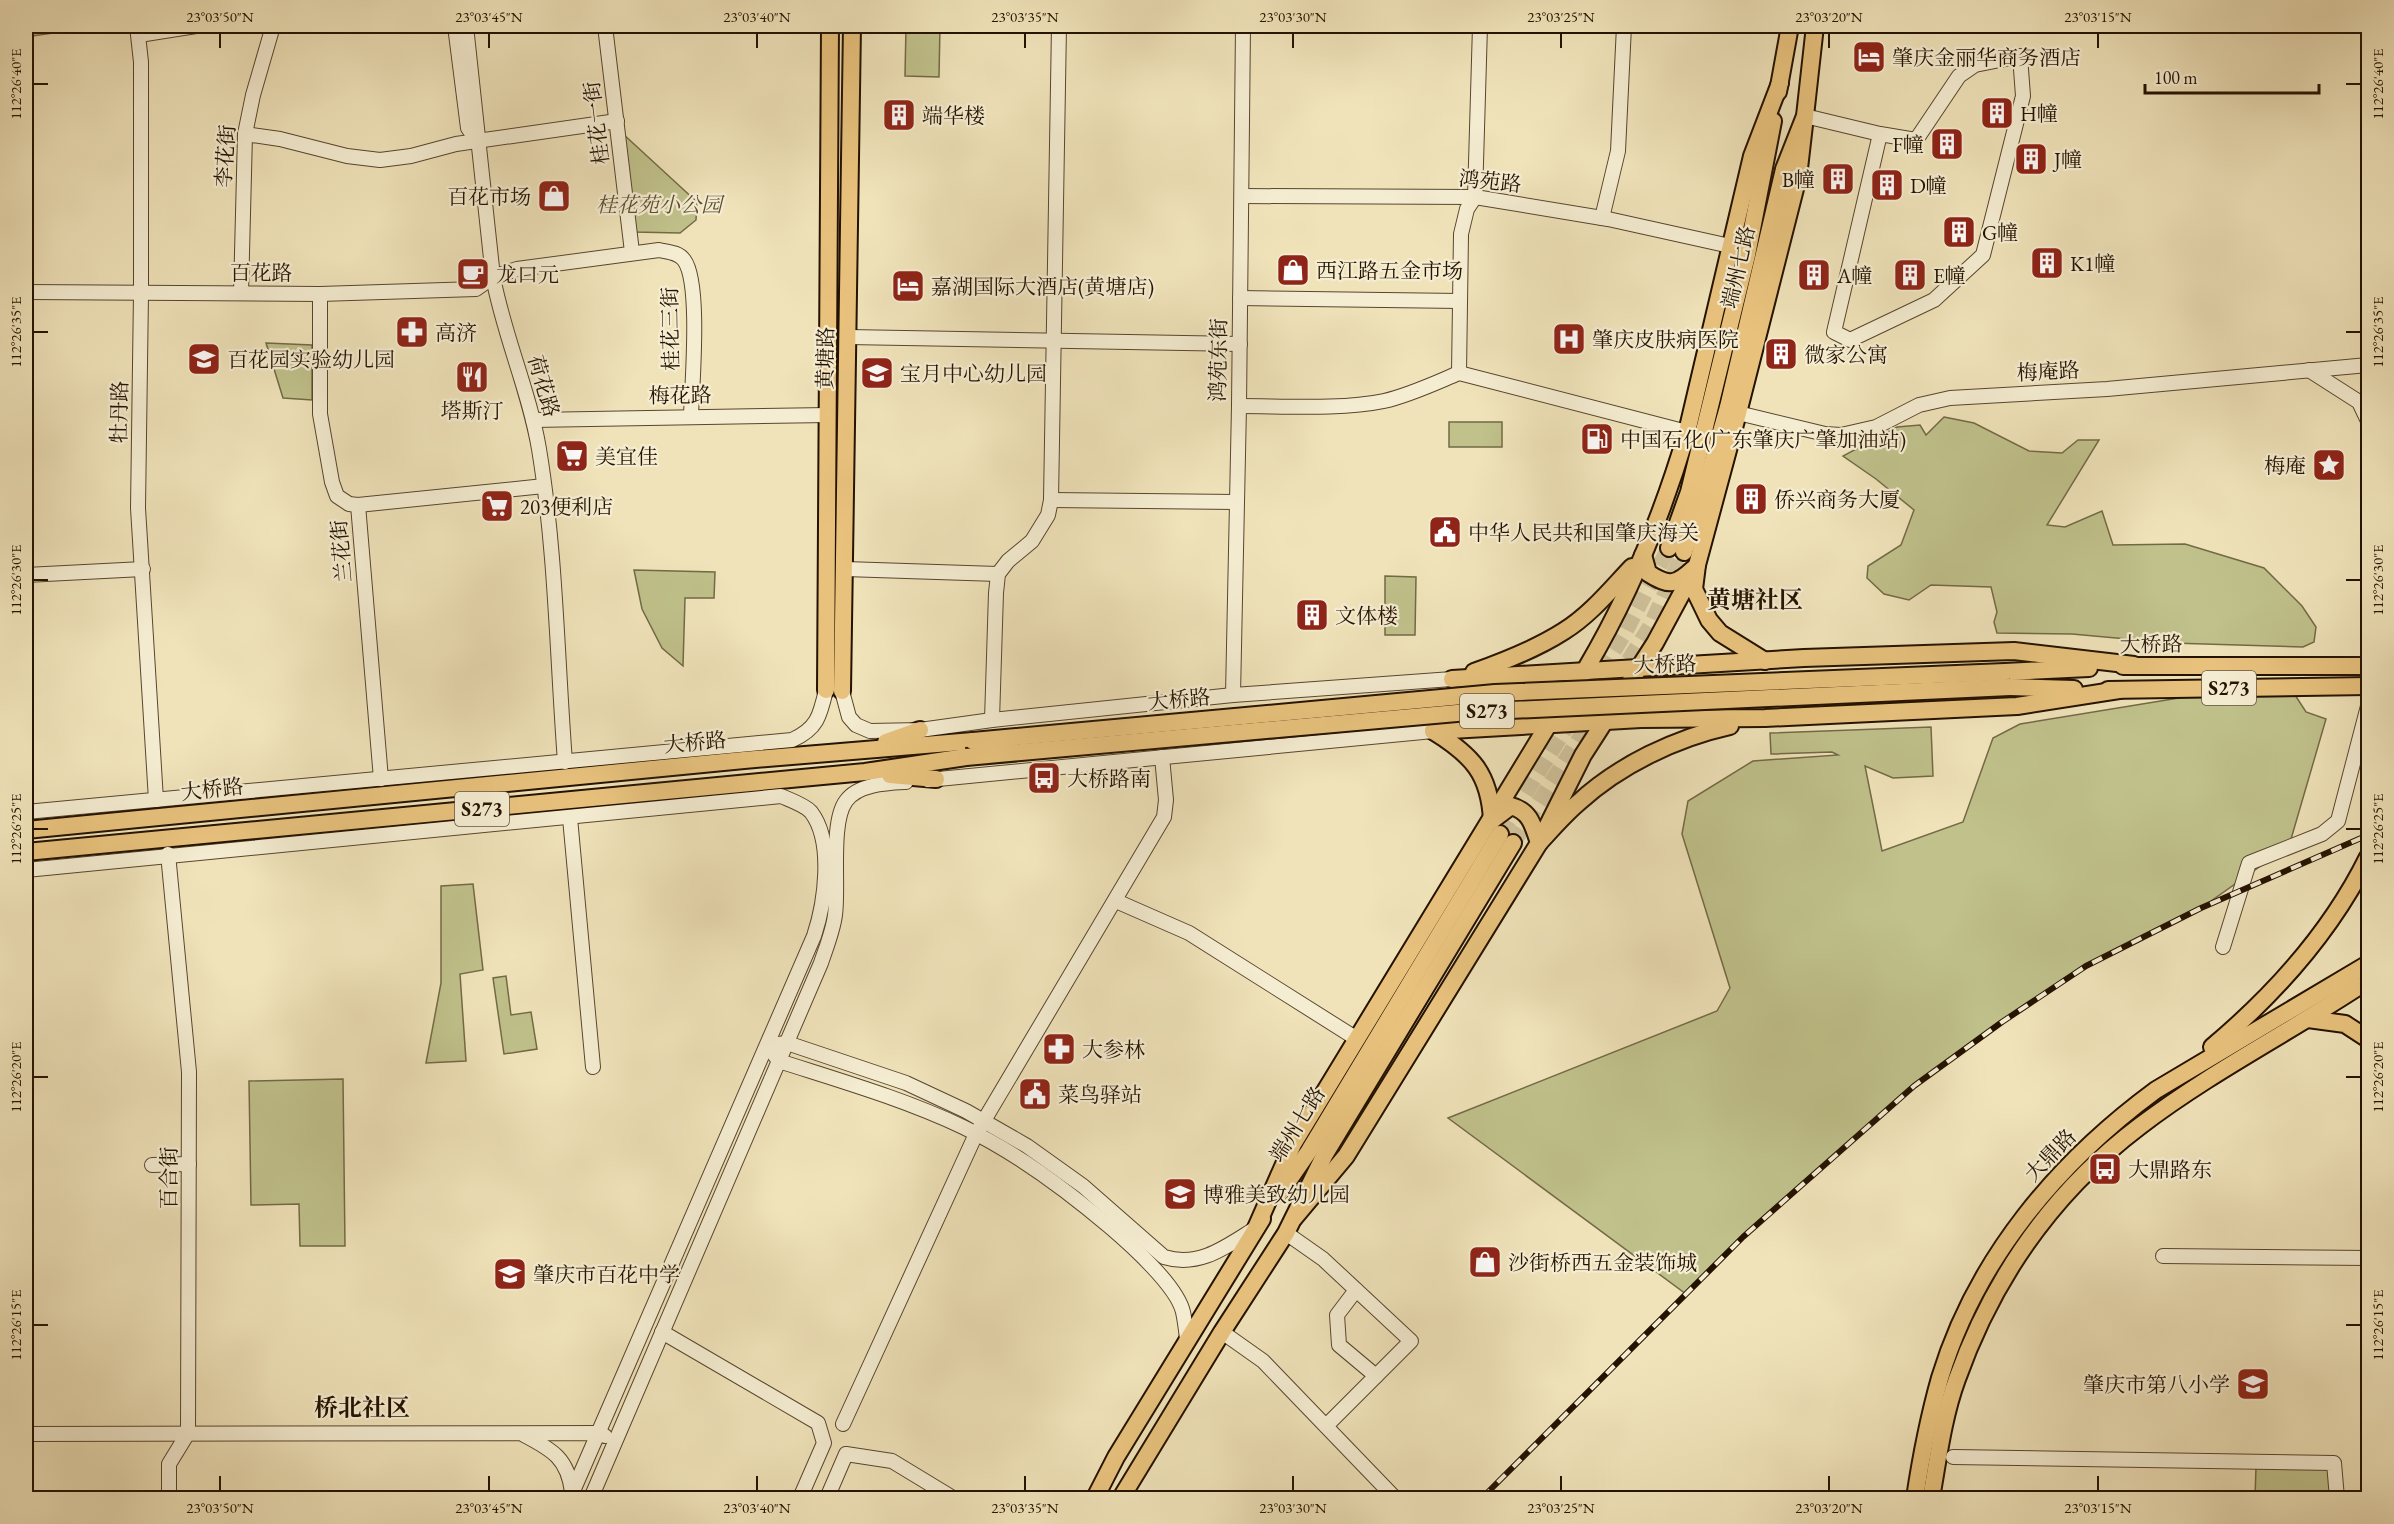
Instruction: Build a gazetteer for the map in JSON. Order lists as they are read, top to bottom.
{
  "streets": {
    "main road": [
      "端州七路",
      "黄塘路",
      "大桥路",
      "S273",
      "大鼎路"
    ],
    "street": [
      "桂花一街",
      "李花街",
      "鸿苑路",
      "百花路",
      "桂花三街",
      "鸿苑东街",
      "梅庵路",
      "荷花路",
      "梅花路",
      "牡丹路",
      "兰花街",
      "百合街"
    ]
  },
  "crossings": [
    ["桂花一街", "桂花三街"],
    ["李花街", "百花路"],
    ["鸿苑路", "鸿苑东街"],
    ["百花路", "桂花三街"],
    ["百花路", "荷花路"],
    ["百花路", "牡丹路"],
    ["桂花三街", "荷花路"],
    ["桂花三街", "梅花路"],
    ["黄塘路", "梅花路"],
    ["荷花路", "梅花路"],
    ["荷花路", "兰花街"]
  ],
  "districts": ["黄塘社区", "桥北社区"],
  "parks": ["桂花苑小公园"],
  "places": {
    "hotel": ["肇庆金丽华商务酒店", "嘉湖国际大酒店(黄塘店)"],
    "building": [
      "H幢",
      "端华楼",
      "F幢",
      "J幢",
      "B幢",
      "D幢",
      "G幢",
      "K1幢",
      "A幢",
      "E幢",
      "微家公寓",
      "侨兴商务大厦",
      "文体楼"
    ],
    "shop": ["百花市场", "西江路五金市场", "沙街桥西五金装饰城"],
    "cafe": ["龙口元"],
    "pharmacy": ["高济", "大参林"],
    "hospital": ["肇庆皮肤病医院"],
    "school or university": [
      "百花园实验幼儿园",
      "宝月中心幼儿园",
      "博雅美致幼儿园",
      "肇庆市百花中学",
      "肇庆市第八小学"
    ],
    "restaurant": ["塔斯汀"],
    "fuel station": ["中国石化(广东肇庆广肇加油站)"],
    "supermarket": ["美宜佳", "203便利店"],
    "place": ["梅庵"],
    "public building": ["中华人民共和国肇庆海关", "菜鸟驿站"],
    "bus stop": ["大桥路南", "大鼎路东"]
  },
  "scale_bar": "100 m",
  "coordinates": [
    "23°03'50\"N",
    "23°03'45\"N",
    "23°03'40\"N",
    "23°03'35\"N",
    "23°03'30\"N",
    "23°03'25\"N",
    "23°03'20\"N",
    "23°03'15\"N",
    "112°26'40\"E",
    "112°26'35\"E",
    "112°26'30\"E",
    "112°26'25\"E",
    "112°26'20\"E",
    "112°26'15\"E"
  ]
}
